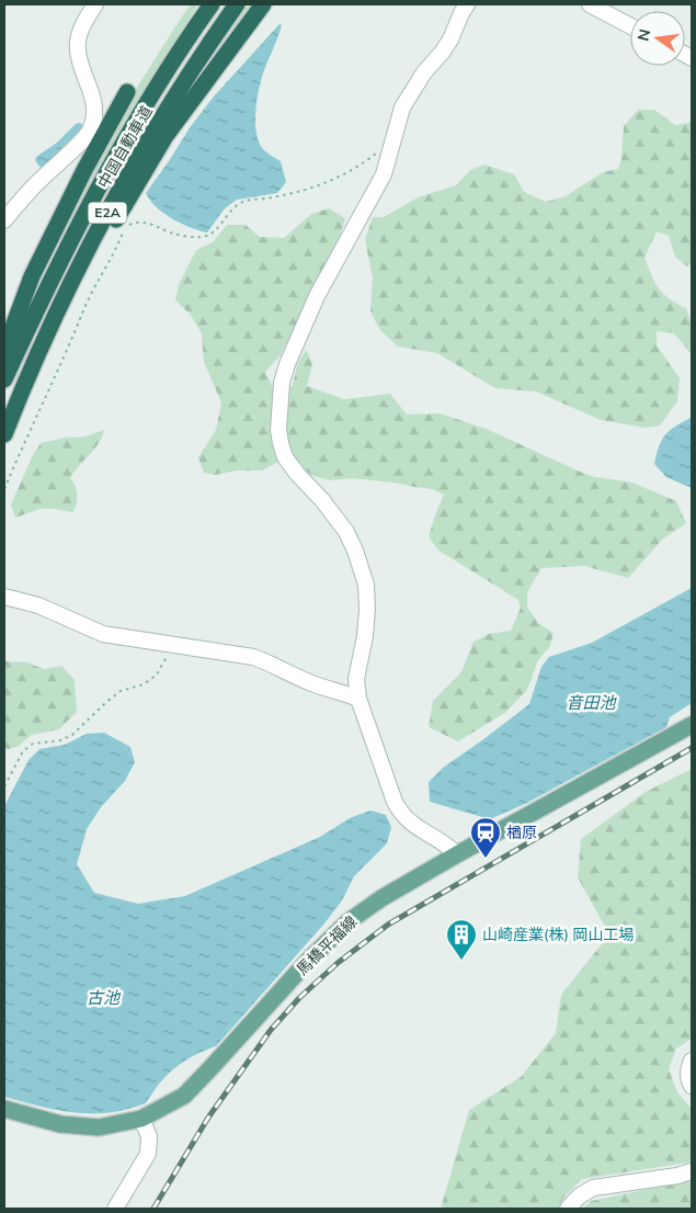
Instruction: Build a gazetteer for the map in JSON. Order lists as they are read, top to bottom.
{
  "streets": {
    "highway": ["中国自動車道", "E2A"],
    "main road": ["馬橋平福線"]
  },
  "water": ["音田池", "古池"],
  "places": {
    "station": ["楢原"],
    "building": ["山崎産業(株) 岡山工場"]
  },
  "north": "left"
}
